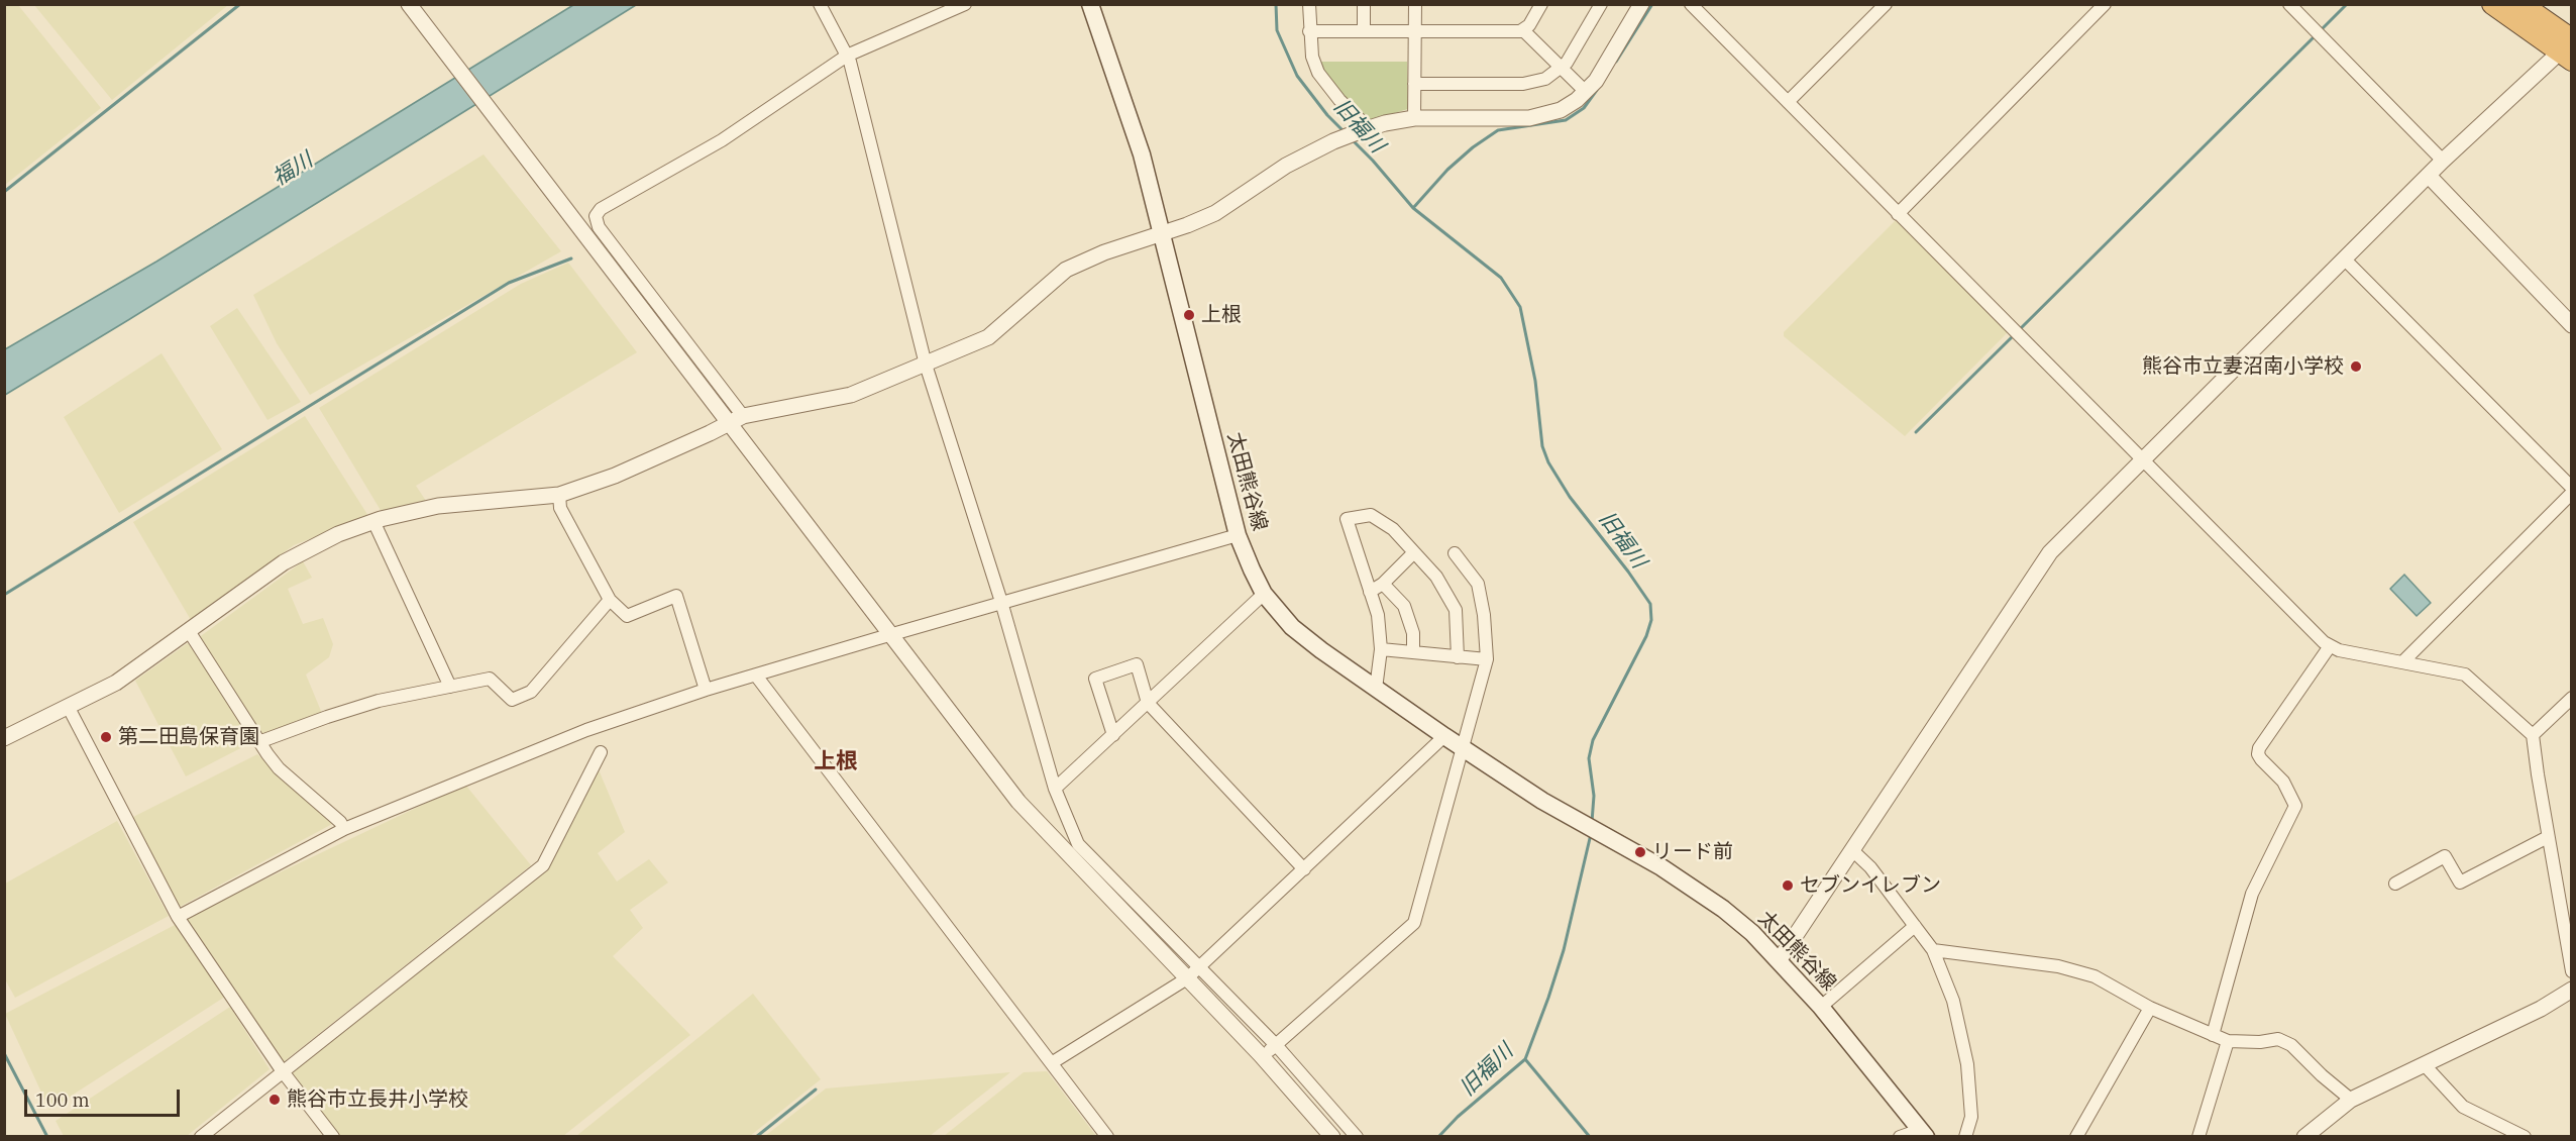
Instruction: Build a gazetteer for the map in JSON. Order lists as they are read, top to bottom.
{
  "streets": {
    "main road": ["太田熊谷線"]
  },
  "districts": ["上根"],
  "water": ["旧福川", "福川"],
  "places": [
    "上根",
    "熊谷市立妻沼南小学校",
    "第二田島保育園",
    "リード前",
    "セブンイレブン",
    "熊谷市立長井小学校"
  ],
  "scale_bar": "100 m"
}
